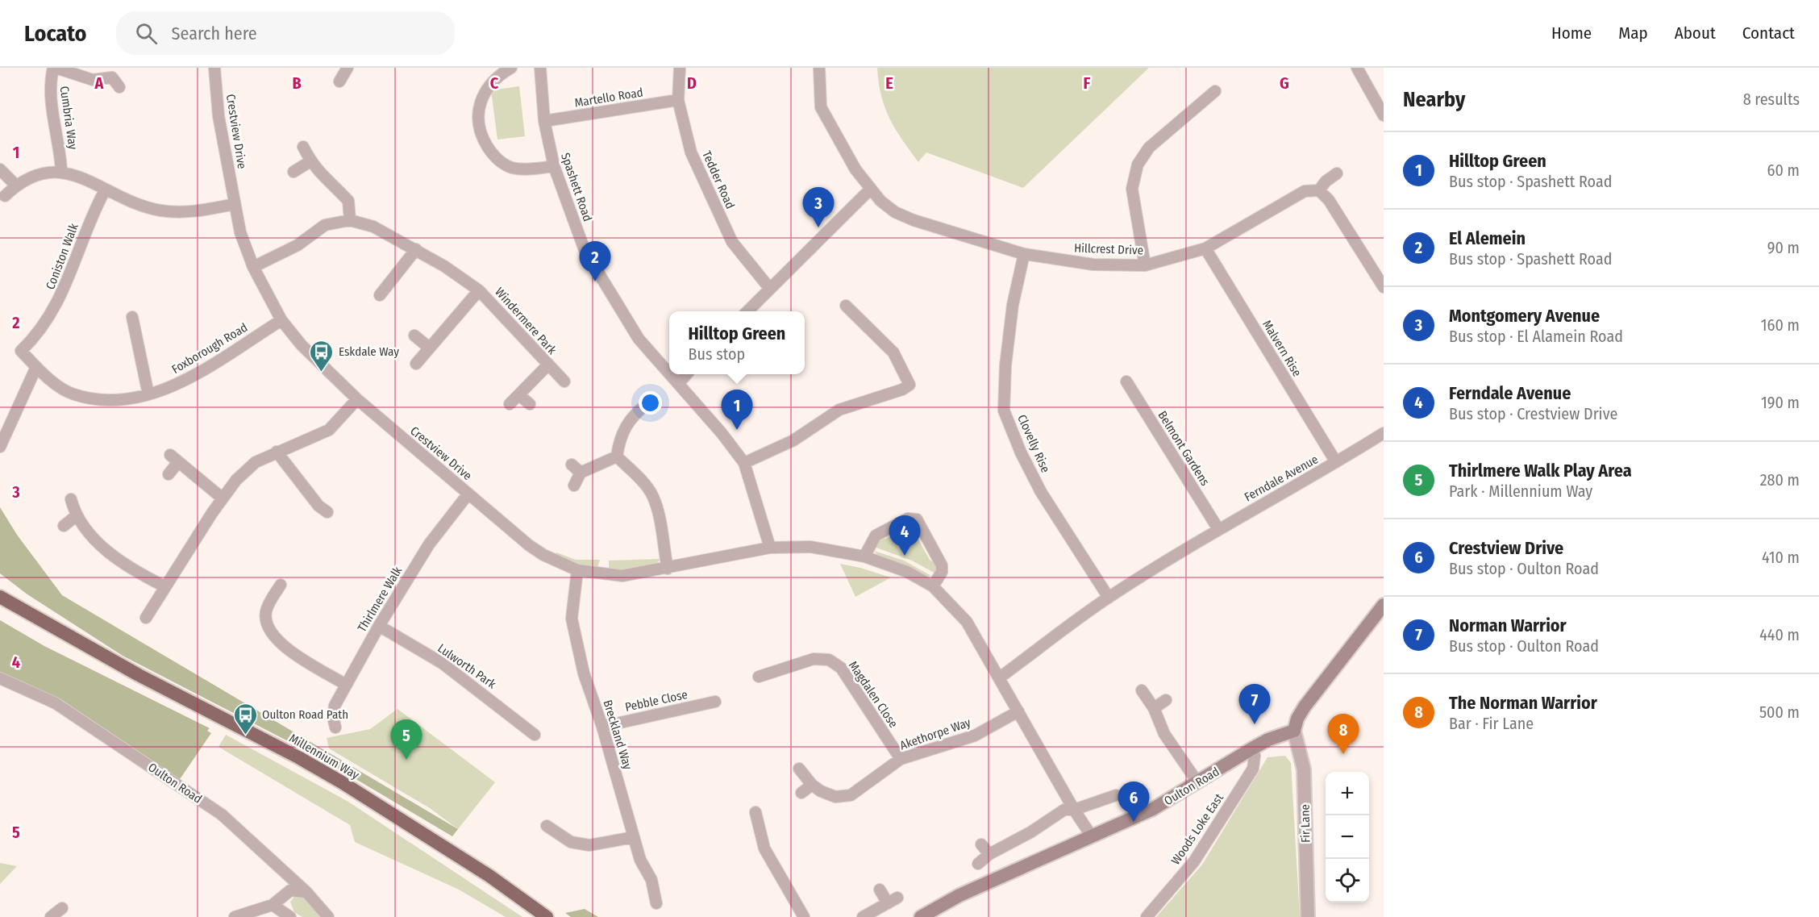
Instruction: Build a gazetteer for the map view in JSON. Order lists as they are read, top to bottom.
{
  "streets": {
    "highway": ["Millennium Way"],
    "main road": ["Oulton Road"],
    "street": [
      "Martello Road",
      "Cumbria Way",
      "Crestview Drive",
      "Tedder Road",
      "Spashett Road",
      "Hillcrest Drive",
      "Coniston Walk",
      "Windermere Park",
      "Foxborough Road",
      "Malvern Rise",
      "Clovelly Rise",
      "Belmont Gardens",
      "Ferndale Avenue",
      "Thirlmere Walk",
      "Lulworth Park",
      "Magdalen Close",
      "Pebble Close",
      "Akethorpe Way",
      "Breckland Way",
      "Fir Lane",
      "Woods Loke East"
    ]
  },
  "crossings": [
    ["Martello Road", "Tedder Road"],
    ["Martello Road", "Spashett Road"],
    ["Crestview Drive", "Spashett Road"],
    ["Crestview Drive", "Windermere Park"],
    ["Crestview Drive", "Foxborough Road"],
    ["Crestview Drive", "Ferndale Avenue"],
    ["Crestview Drive", "Thirlmere Walk"],
    ["Crestview Drive", "Akethorpe Way"],
    ["Crestview Drive", "Breckland Way"],
    ["Crestview Drive", "Oulton Road"],
    ["Hillcrest Drive", "Malvern Rise"],
    ["Hillcrest Drive", "Clovelly Rise"],
    ["Coniston Walk", "Foxborough Road"],
    ["Malvern Rise", "Ferndale Avenue"],
    ["Clovelly Rise", "Ferndale Avenue"],
    ["Belmont Gardens", "Ferndale Avenue"],
    ["Thirlmere Walk", "Lulworth Park"],
    ["Magdalen Close", "Akethorpe Way"],
    ["Pebble Close", "Breckland Way"],
    ["Oulton Road", "Fir Lane"],
    ["Oulton Road", "Woods Loke East"]
  ],
  "places": {
    "bus stop": ["Eskdale Way", "Oulton Road Path"]
  },
  "page": {
    "header": "Locato",
    "search": "Search here",
    "nav": [
      "Home",
      "Map",
      "About",
      "Contact"
    ],
    "heading": ["Nearby", "8 results"],
    "list": [
      {
        "mark": "1",
        "name": "Hilltop Green",
        "note": "Bus stop · Spashett Road",
        "value": "60 m"
      },
      {
        "mark": "2",
        "name": "El Alemein",
        "note": "Bus stop · Spashett Road",
        "value": "90 m"
      },
      {
        "mark": "3",
        "name": "Montgomery Avenue",
        "note": "Bus stop · El Alamein Road",
        "value": "160 m"
      },
      {
        "mark": "4",
        "name": "Ferndale Avenue",
        "note": "Bus stop · Crestview Drive",
        "value": "190 m"
      },
      {
        "mark": "5",
        "name": "Thirlmere Walk Play Area",
        "note": "Park · Millennium Way",
        "value": "280 m"
      },
      {
        "mark": "6",
        "name": "Crestview Drive",
        "note": "Bus stop · Oulton Road",
        "value": "410 m"
      },
      {
        "mark": "7",
        "name": "Norman Warrior",
        "note": "Bus stop · Oulton Road",
        "value": "440 m"
      },
      {
        "mark": "8",
        "name": "The Norman Warrior",
        "note": "Bar · Fir Lane",
        "value": "500 m"
      }
    ],
    "pins": [
      "3",
      "2",
      "1",
      "4",
      "7",
      "8",
      "5",
      "6"
    ],
    "popup": ["Hilltop Green", "Bus stop"],
    "map_buttons": ["+", "−"]
  },
  "grid": {
    "columns": [
      "A",
      "B",
      "C",
      "D",
      "E",
      "F",
      "G"
    ],
    "rows": [
      "1",
      "2",
      "3",
      "4",
      "5"
    ]
  }
}
